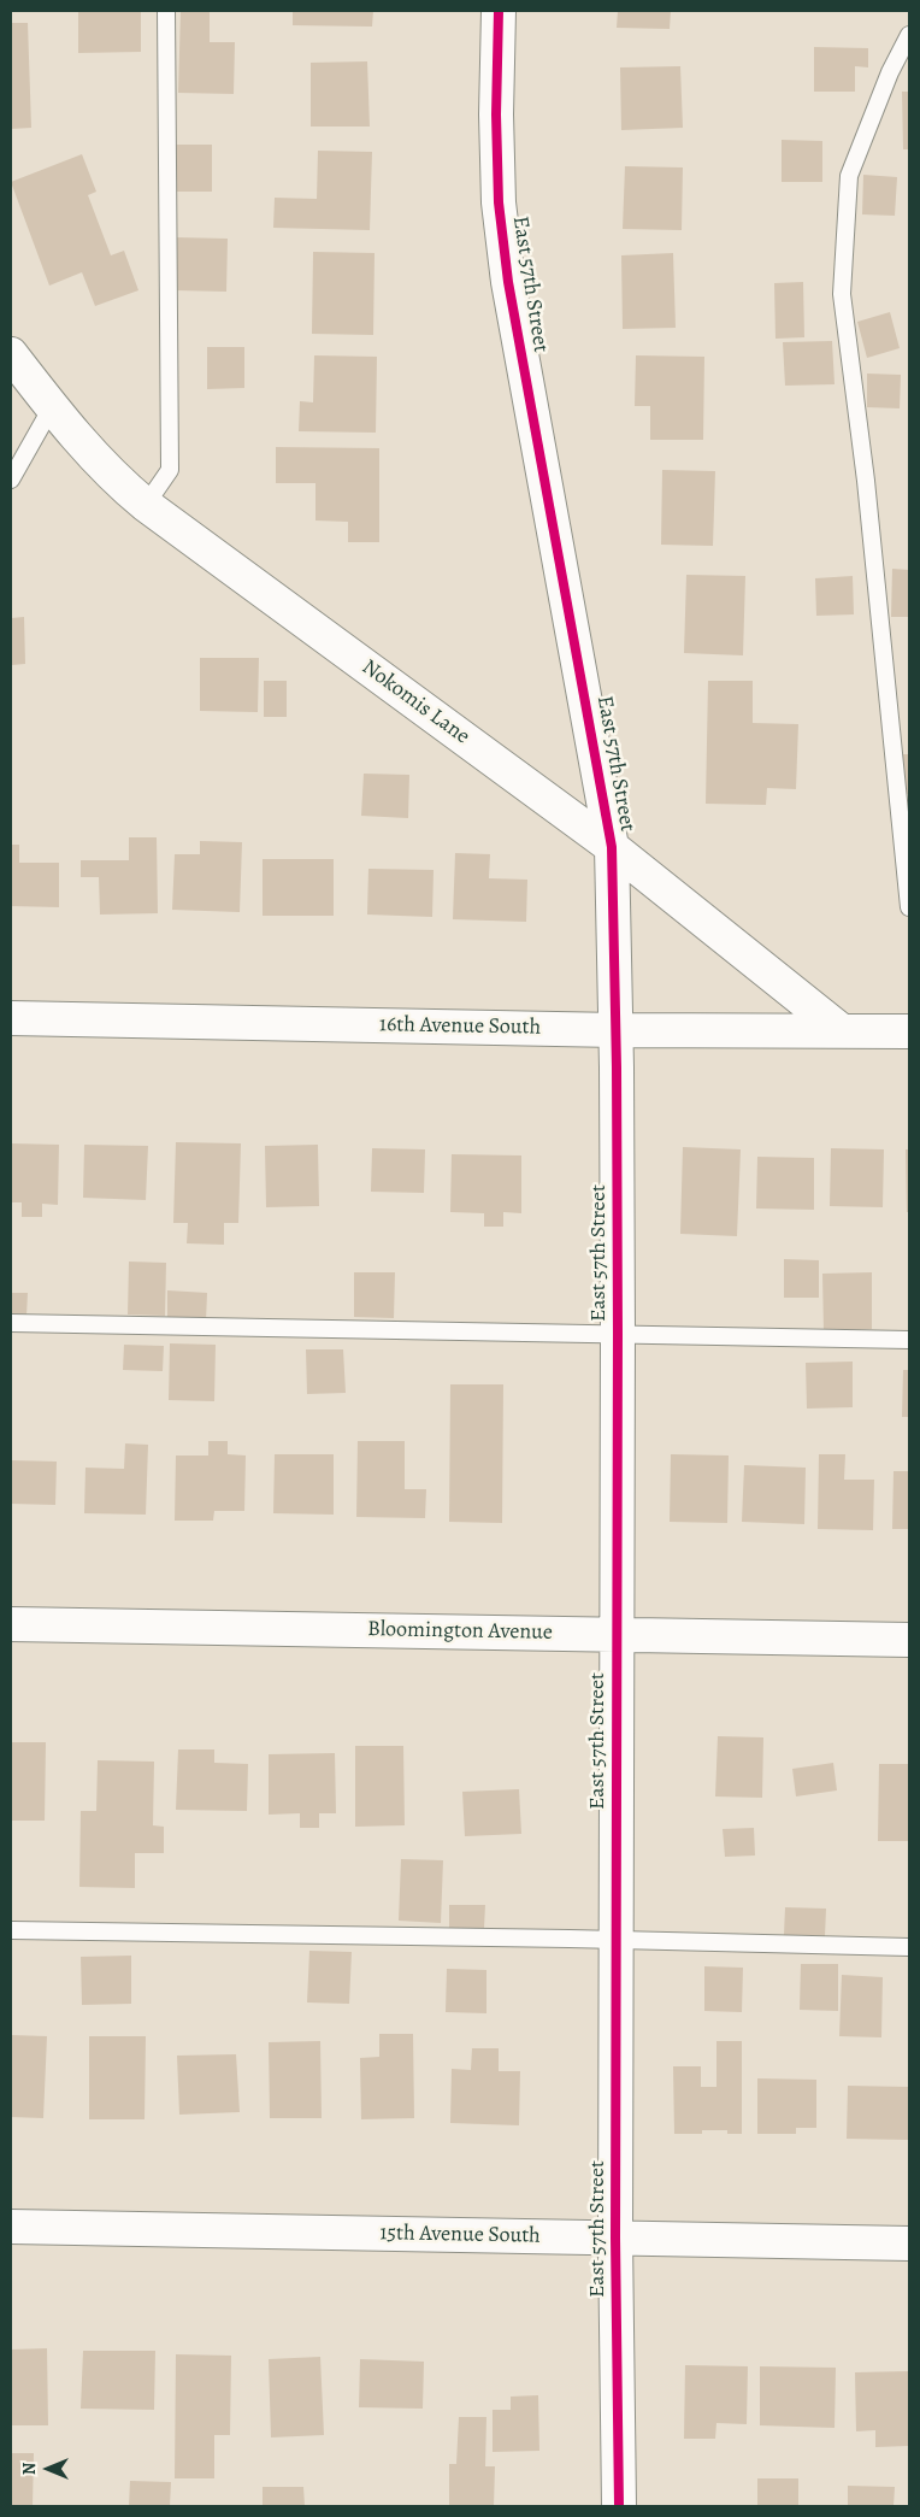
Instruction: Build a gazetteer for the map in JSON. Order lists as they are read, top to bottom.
{
  "streets": {
    "street": [
      "East 57th Street",
      "Nokomis Lane",
      "16th Avenue South",
      "Bloomington Avenue",
      "15th Avenue South"
    ]
  },
  "crossings": [
    ["East 57th Street", "Nokomis Lane"],
    ["East 57th Street", "16th Avenue South"],
    ["East 57th Street", "Bloomington Avenue"],
    ["East 57th Street", "15th Avenue South"],
    ["Nokomis Lane", "16th Avenue South"]
  ],
  "north": "left"
}
